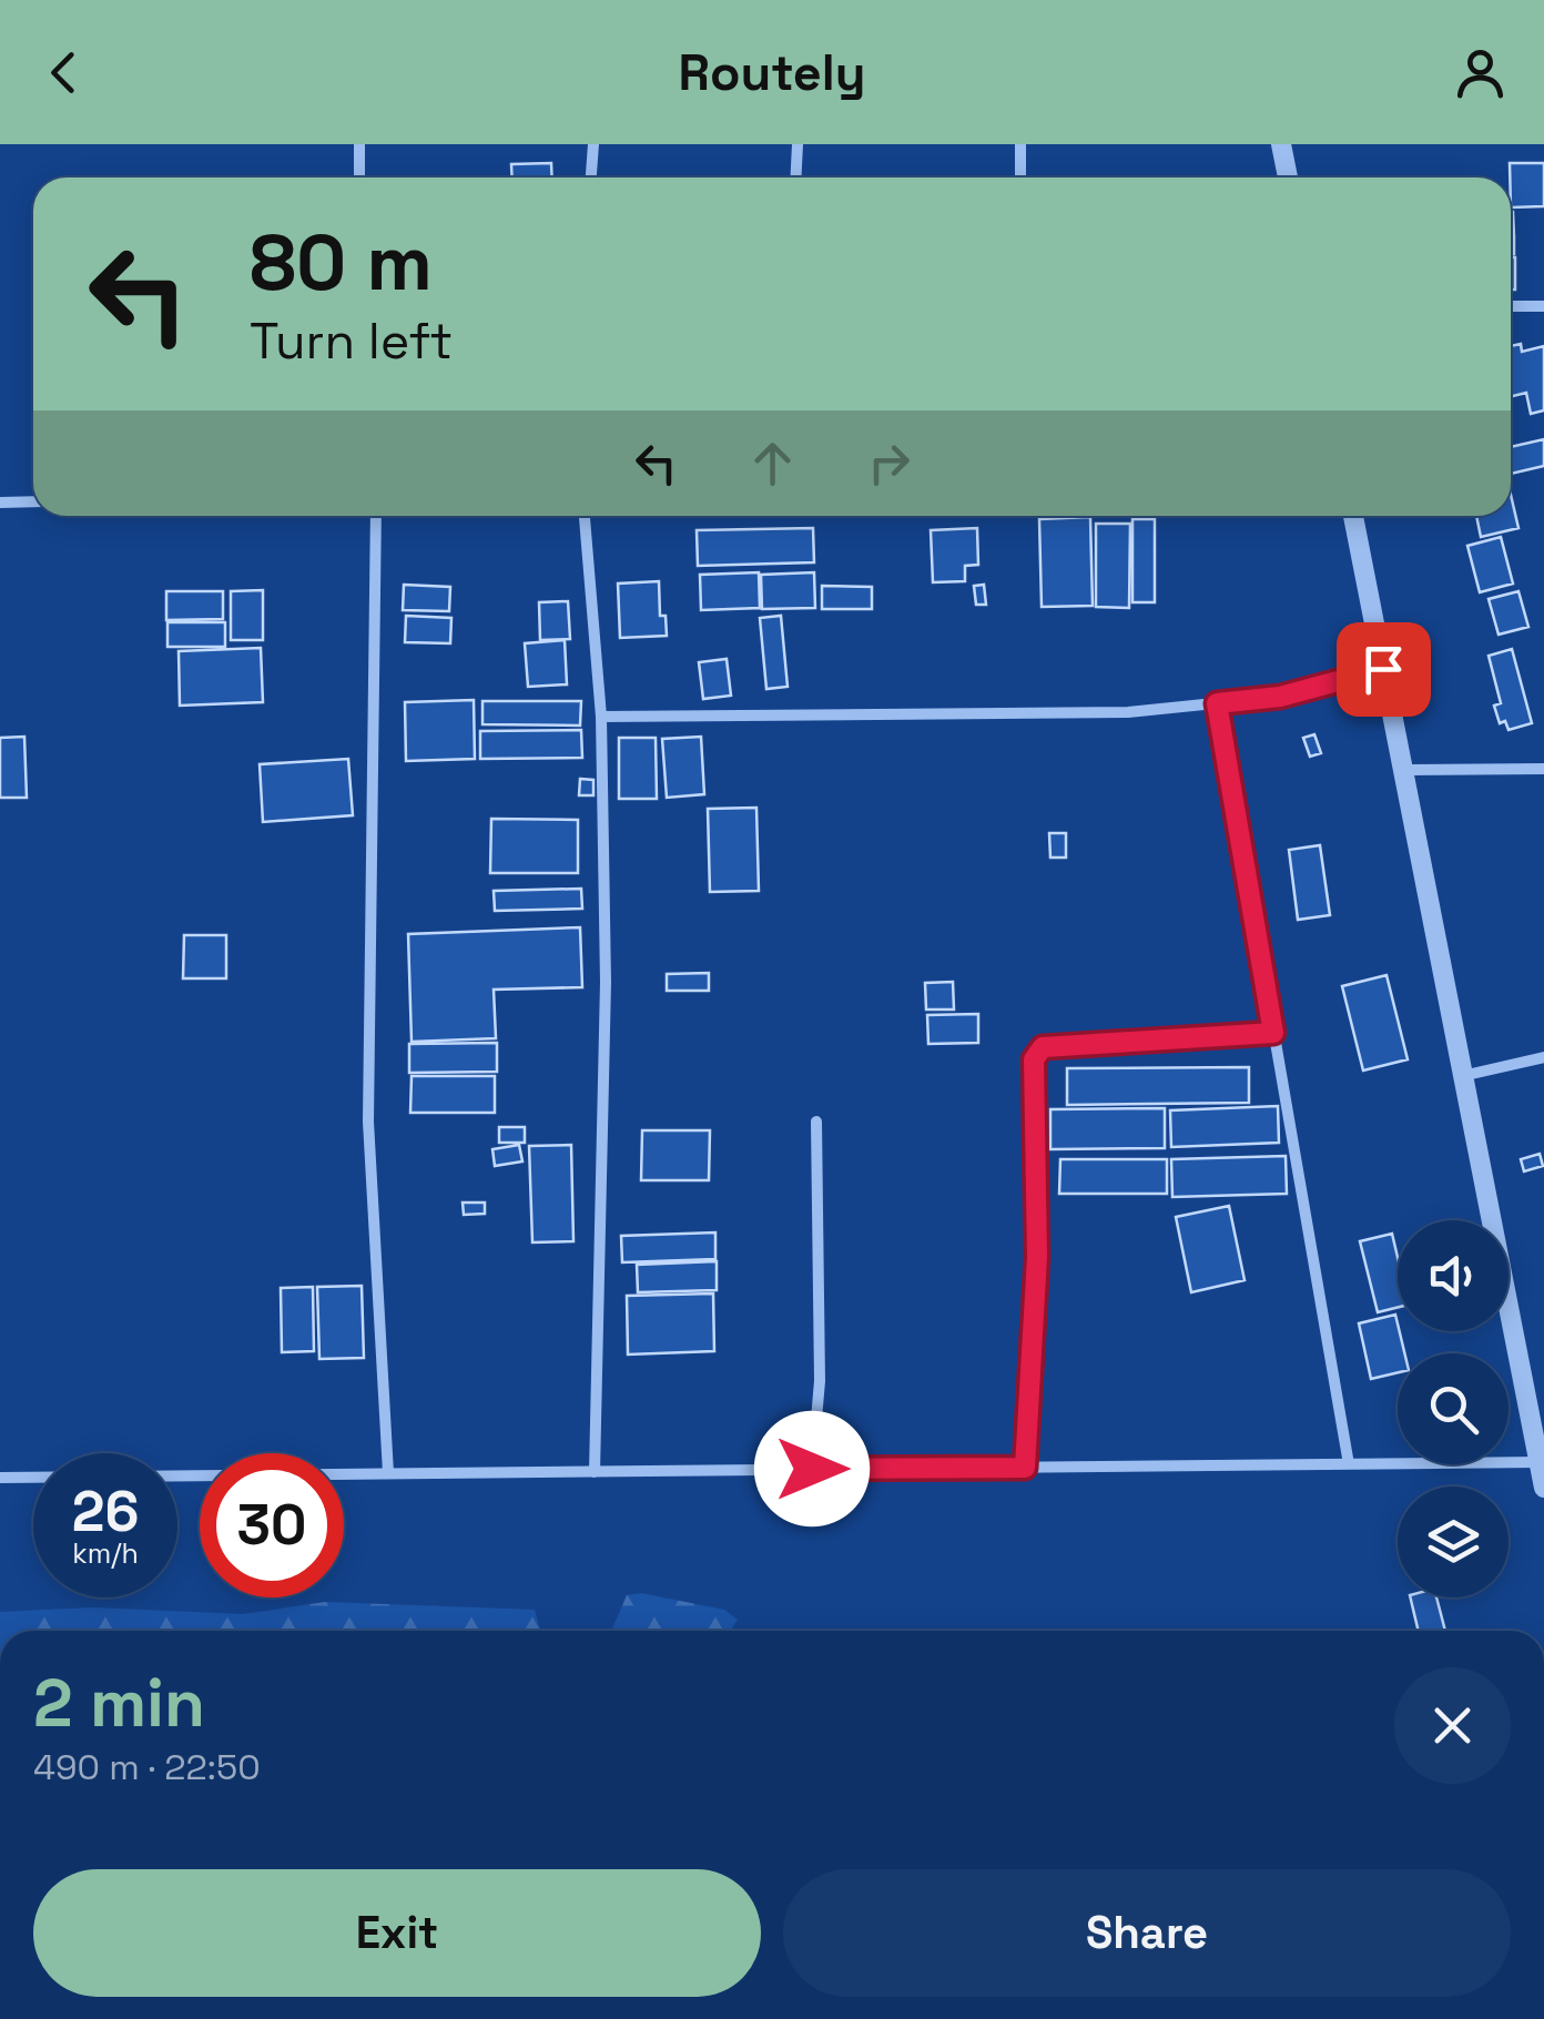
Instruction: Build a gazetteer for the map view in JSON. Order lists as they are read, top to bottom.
{
  "page": {
    "header": "Routely",
    "turn": ["80 m", "Turn left"],
    "speed": "26 km/h",
    "limit": "30",
    "heading": ["2 min", "490 m · 22:50"],
    "buttons": ["Exit", "Share"]
  }
}
